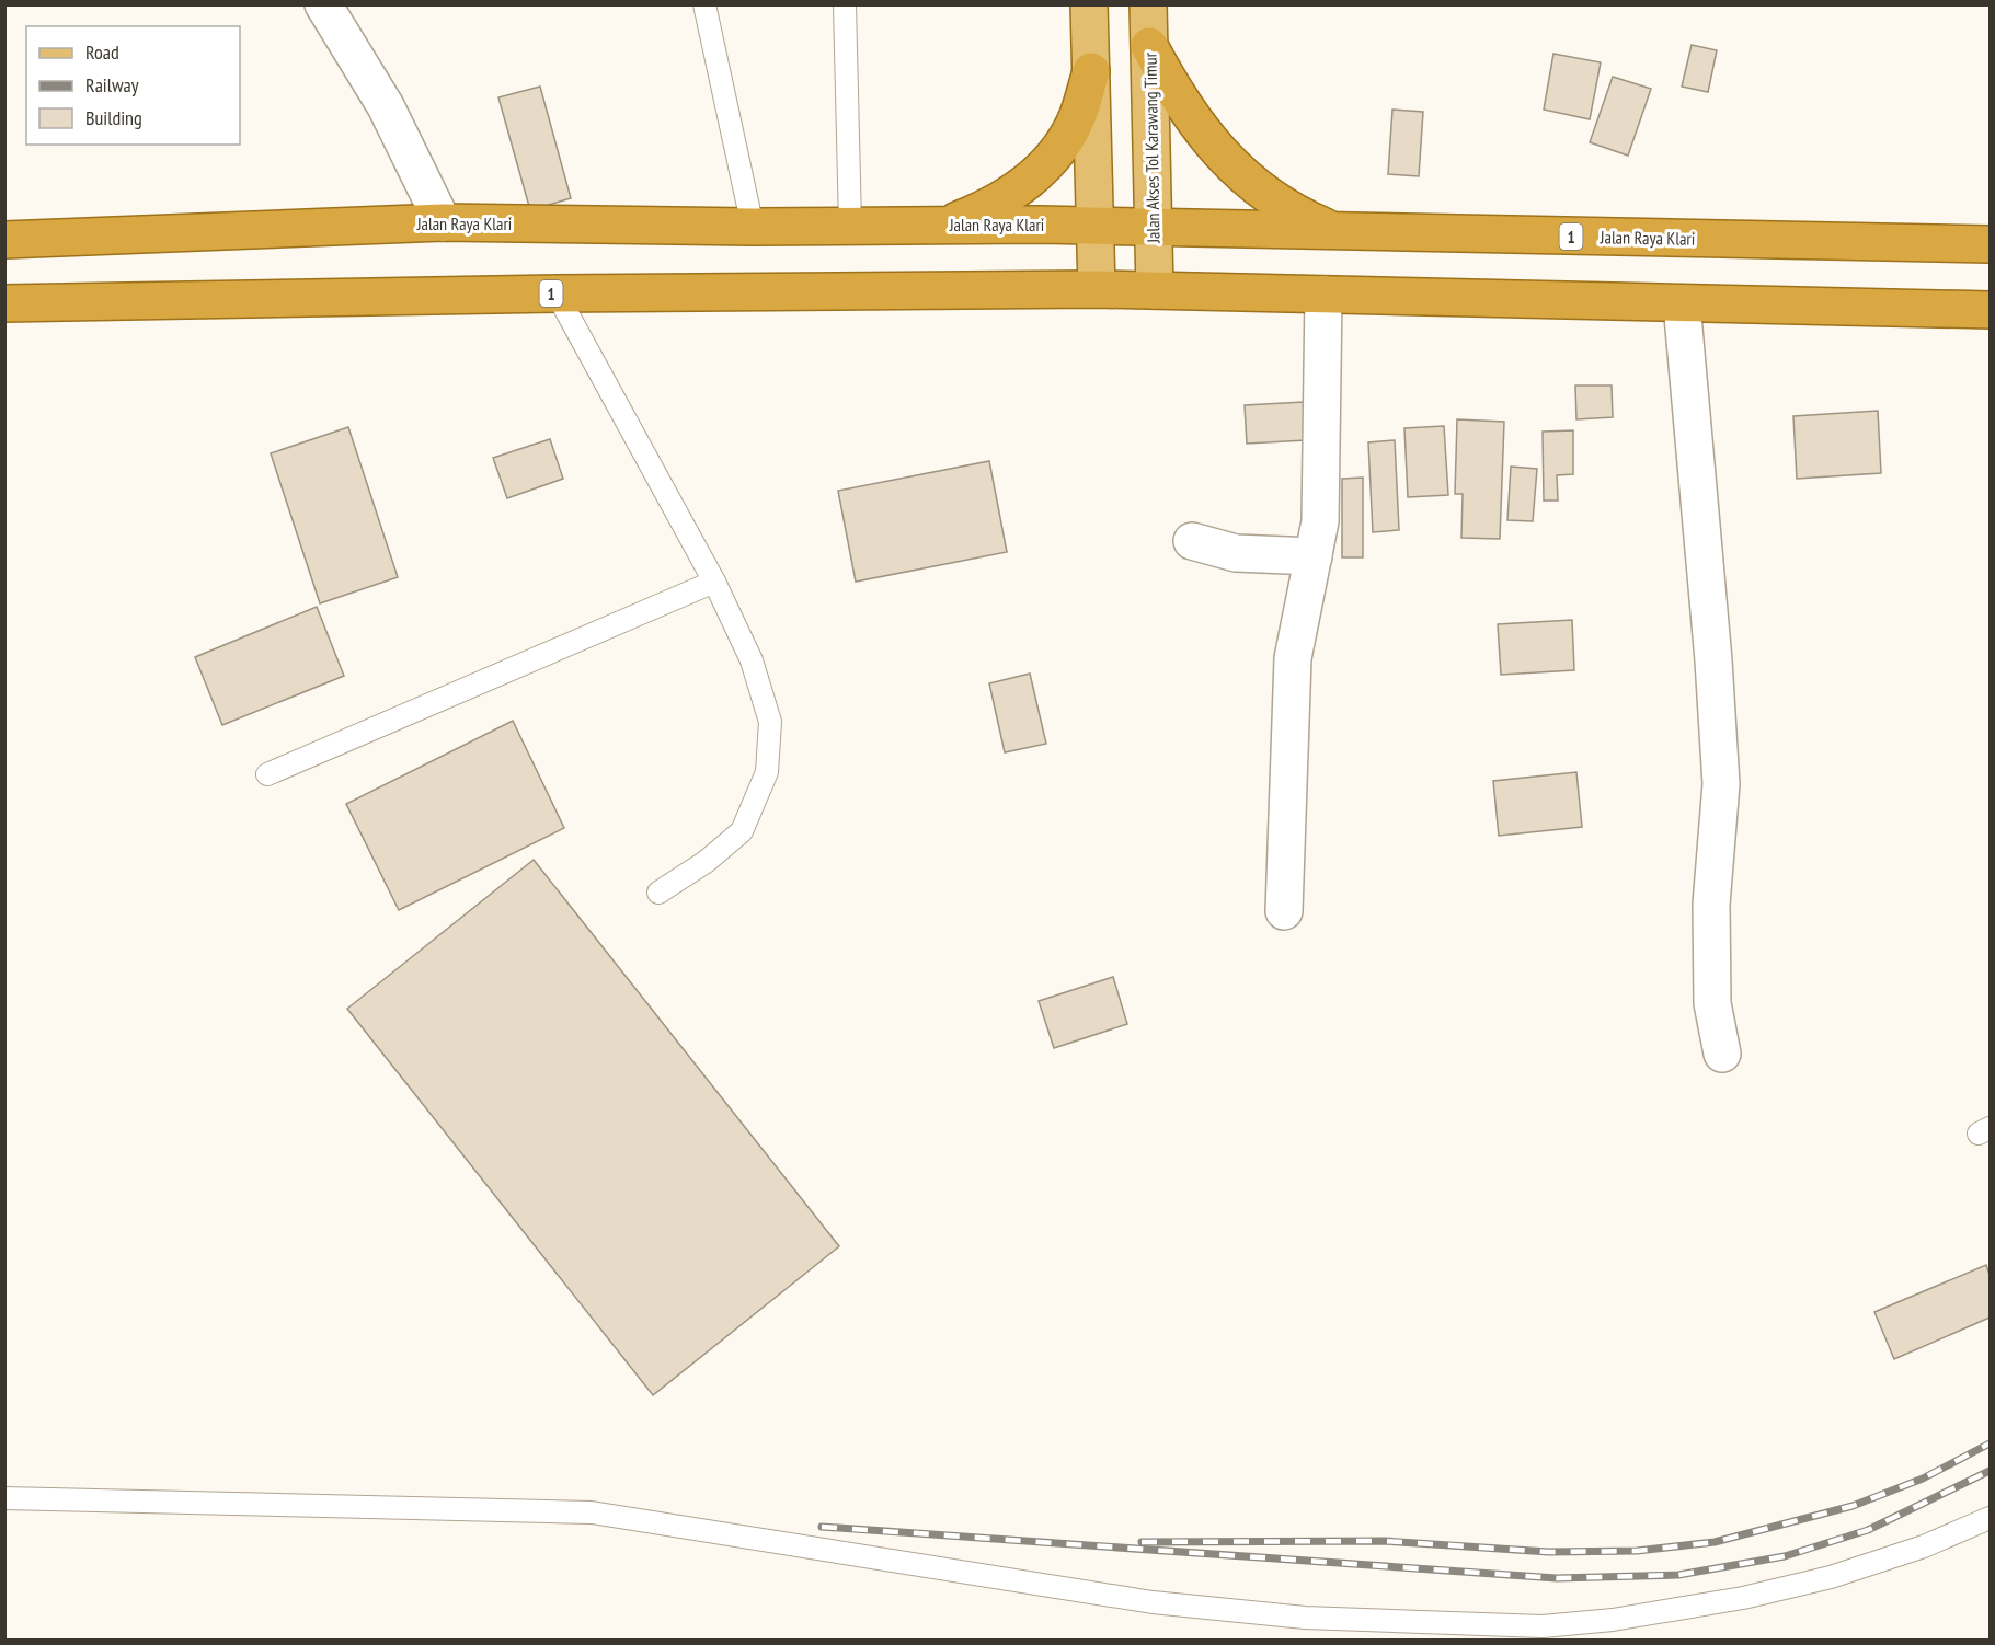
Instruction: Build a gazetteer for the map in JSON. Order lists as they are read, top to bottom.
{
  "streets": {
    "highway": ["Jalan Raya Klari", "1"],
    "main road": ["Jalan Akses Tol Karawang Timur"]
  },
  "crossings": [
    ["Jalan Akses Tol Karawang Timur", "Jalan Raya Klari"],
    ["Jalan Akses Tol Karawang Timur", "1"]
  ],
  "legend": ["Road", "Railway", "Building"]
}
